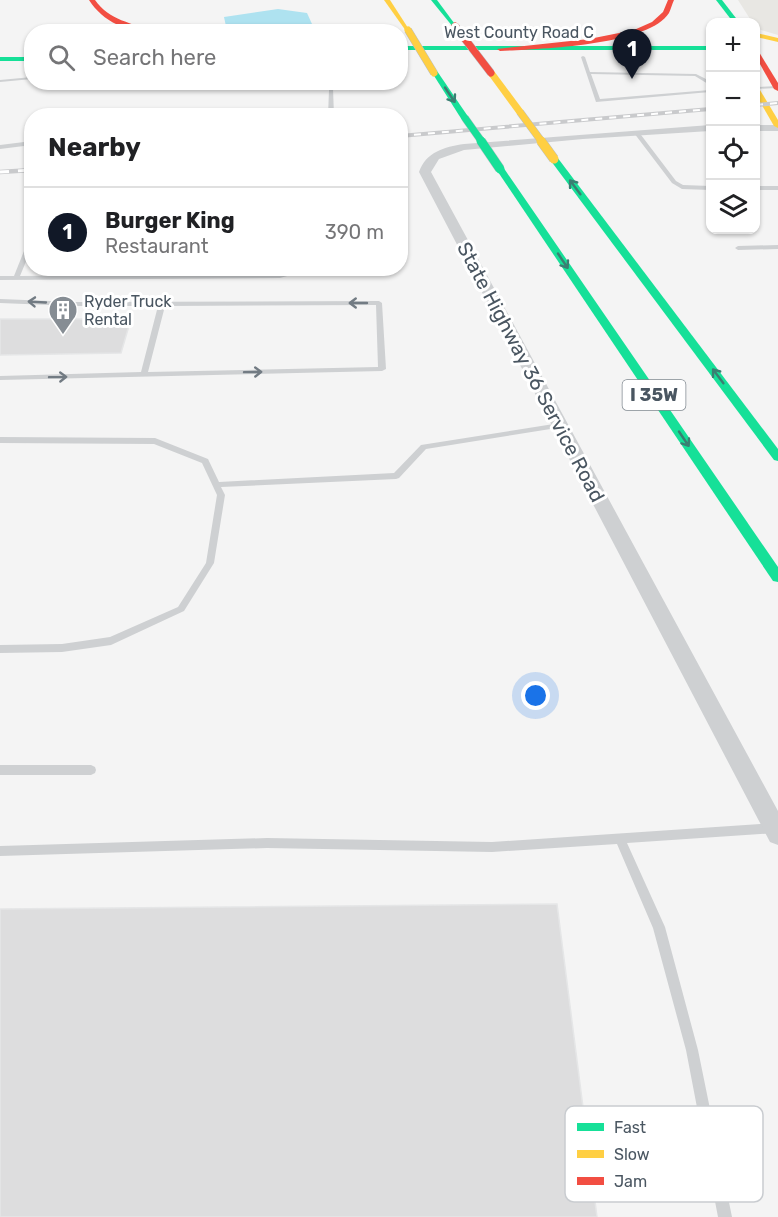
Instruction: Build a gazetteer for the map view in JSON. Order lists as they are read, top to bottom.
{
  "streets": {
    "main road": ["West County Road C", "I 35W"],
    "street": ["State Highway 36 Service Road"]
  },
  "places": {
    "building": ["Ryder Truck Rental"]
  },
  "legend": ["Fast", "Slow", "Jam"],
  "page": {
    "map_buttons": ["+", "−"],
    "search": "Search here",
    "pins": "1",
    "heading": "Nearby",
    "list": [
      {
        "mark": "1",
        "name": "Burger King",
        "note": "Restaurant",
        "value": "390 m"
      }
    ]
  }
}
